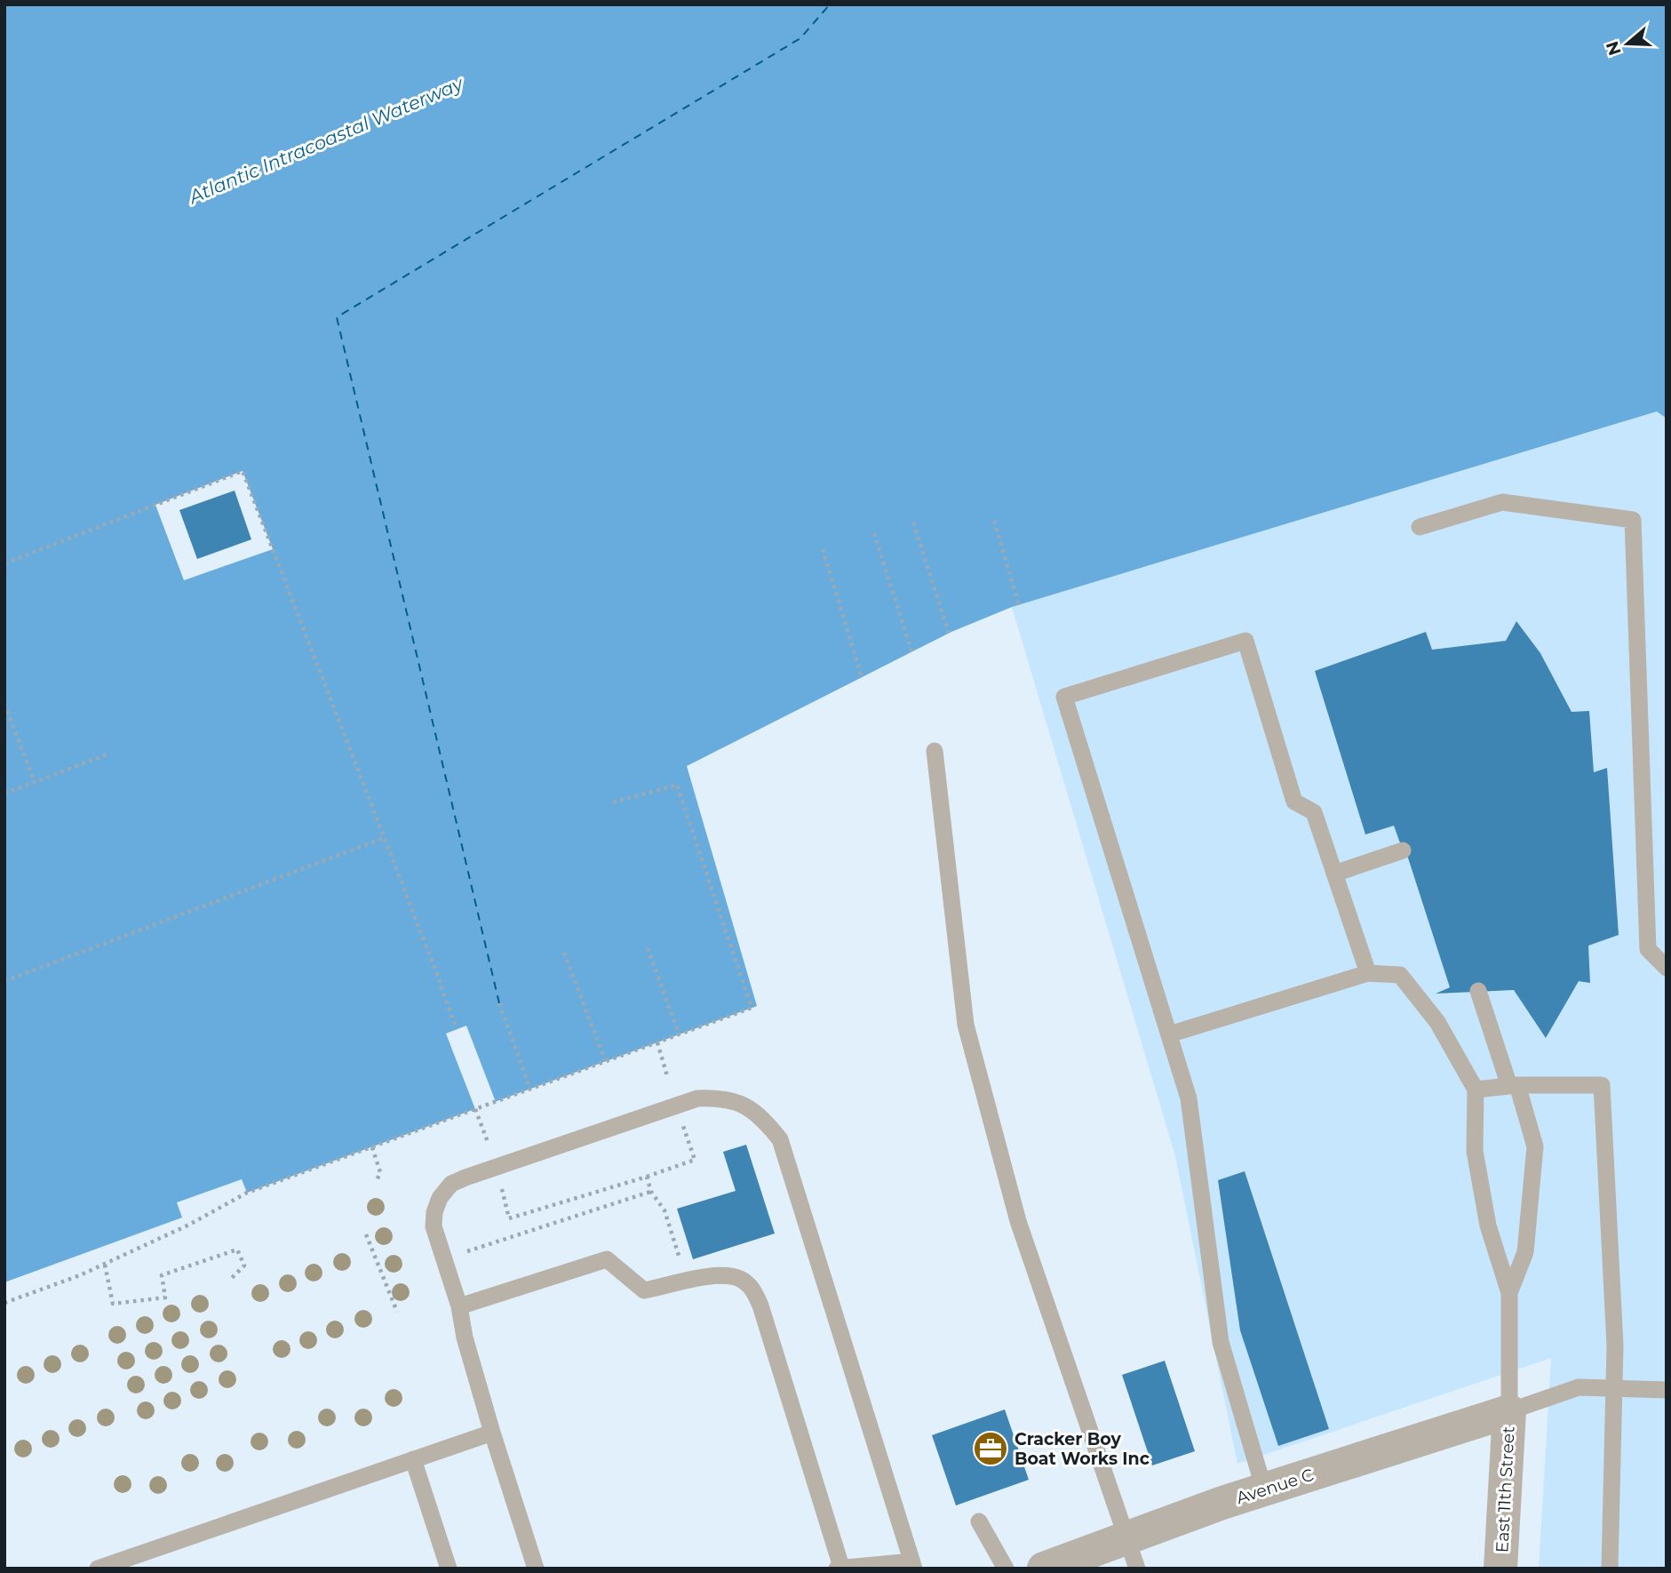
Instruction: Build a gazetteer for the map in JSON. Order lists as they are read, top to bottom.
{
  "streets": {
    "street": ["Avenue C", "East 11th Street"]
  },
  "crossings": [
    ["Avenue C", "East 11th Street"]
  ],
  "water": ["Atlantic Intracoastal Waterway"],
  "places": {
    "office": ["Cracker Boy Boat Works Inc"]
  },
  "north": "left"
}
